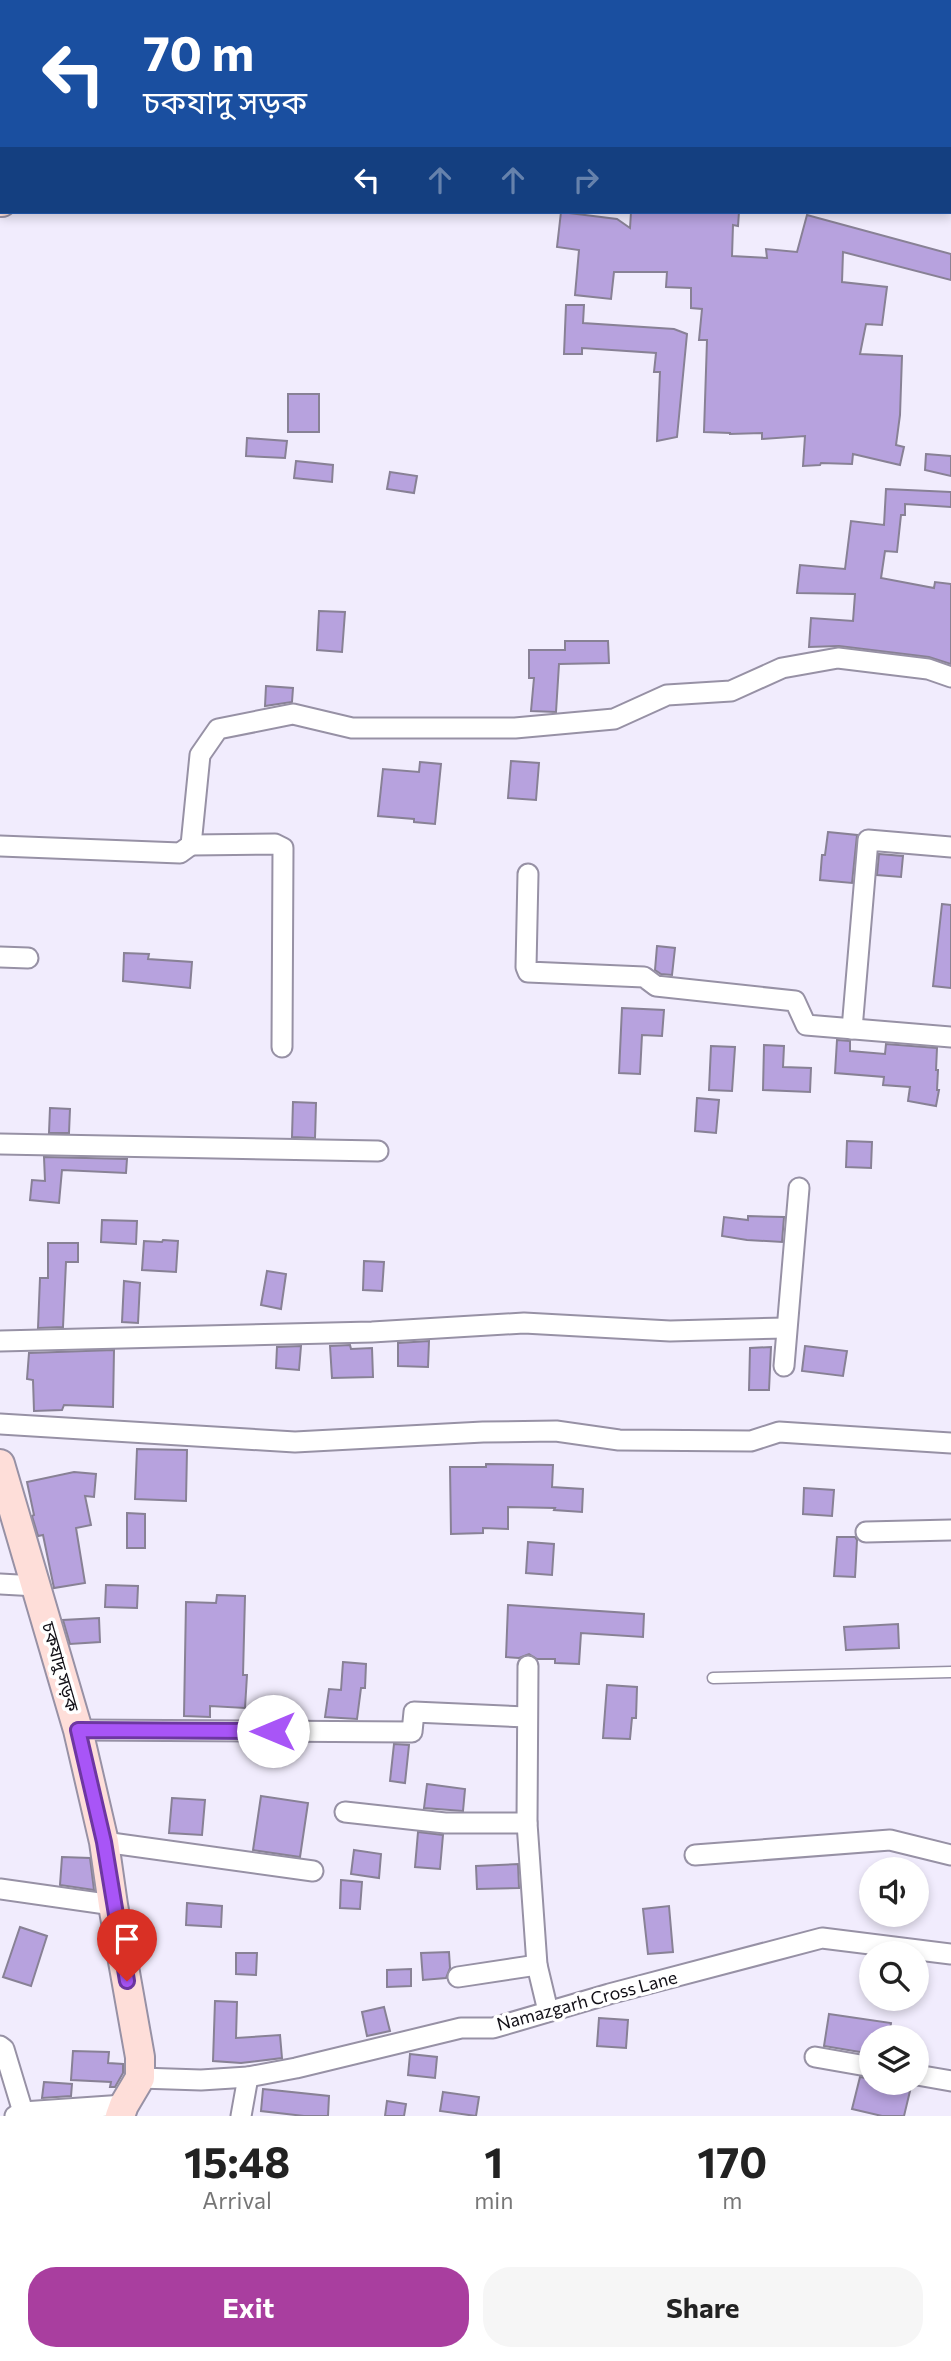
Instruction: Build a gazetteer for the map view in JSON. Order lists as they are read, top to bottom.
{
  "streets": {
    "street": ["চকযাদু সড়ক", "Namazgarh Cross Lane"]
  },
  "crossings": [
    ["চকযাদু সড়ক", "Namazgarh Cross Lane"]
  ],
  "page": {
    "turn": ["70 m", "চকযাদু সড়ক"],
    "eta": [
      "15:48",
      "Arrival",
      "1",
      "min",
      "170",
      "m"
    ],
    "buttons": ["Exit", "Share"]
  }
}
